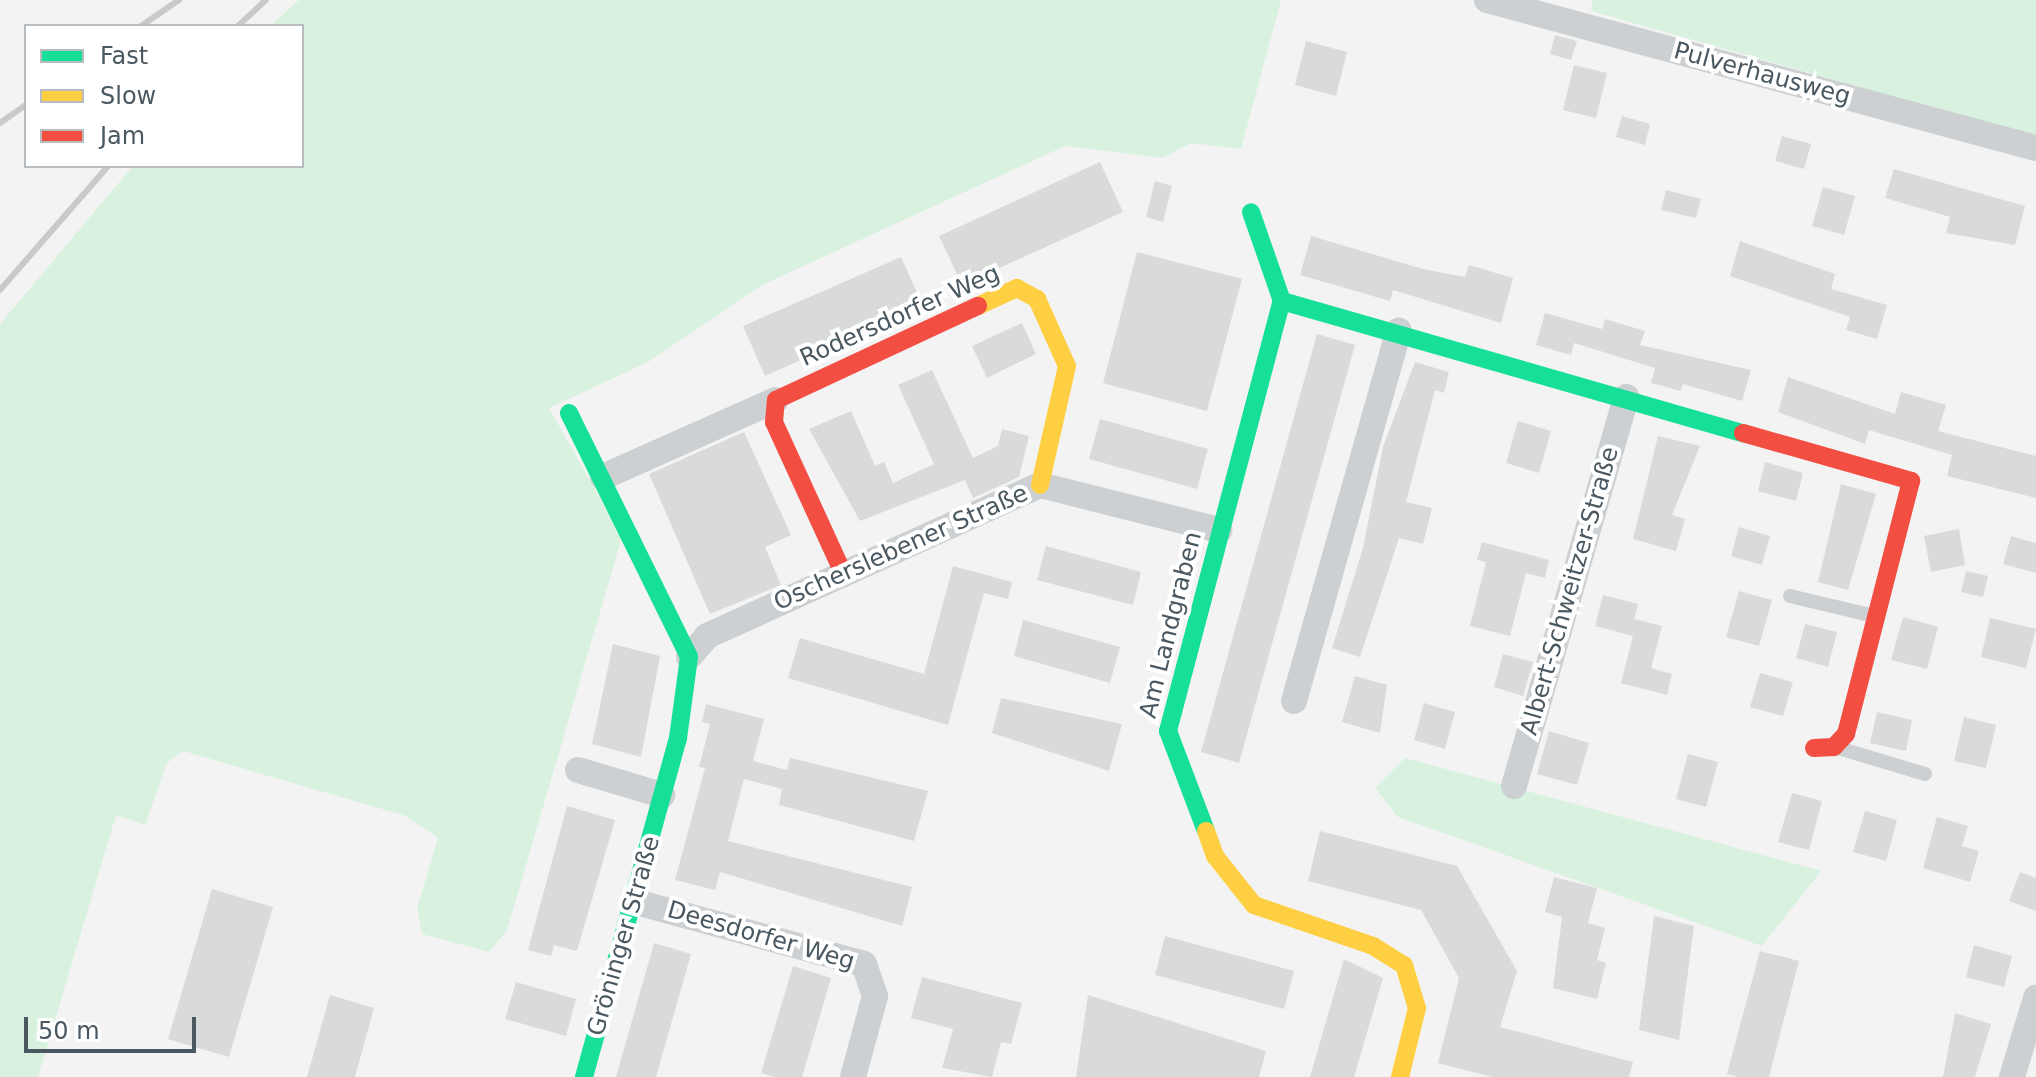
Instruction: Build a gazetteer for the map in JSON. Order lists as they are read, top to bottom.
{
  "streets": {
    "street": [
      "Pulverhausweg",
      "Rodersdorfer Weg",
      "Oscherslebener Straße",
      "Albert-Schweitzer-Straße",
      "Am Landgraben",
      "Gröninger Straße",
      "Deesdorfer Weg"
    ]
  },
  "crossings": [
    ["Rodersdorfer Weg", "Oscherslebener Straße"],
    ["Oscherslebener Straße", "Am Landgraben"],
    ["Oscherslebener Straße", "Gröninger Straße"],
    ["Gröninger Straße", "Deesdorfer Weg"]
  ],
  "legend": ["Fast", "Slow", "Jam"],
  "scale_bar": "50 m"
}
